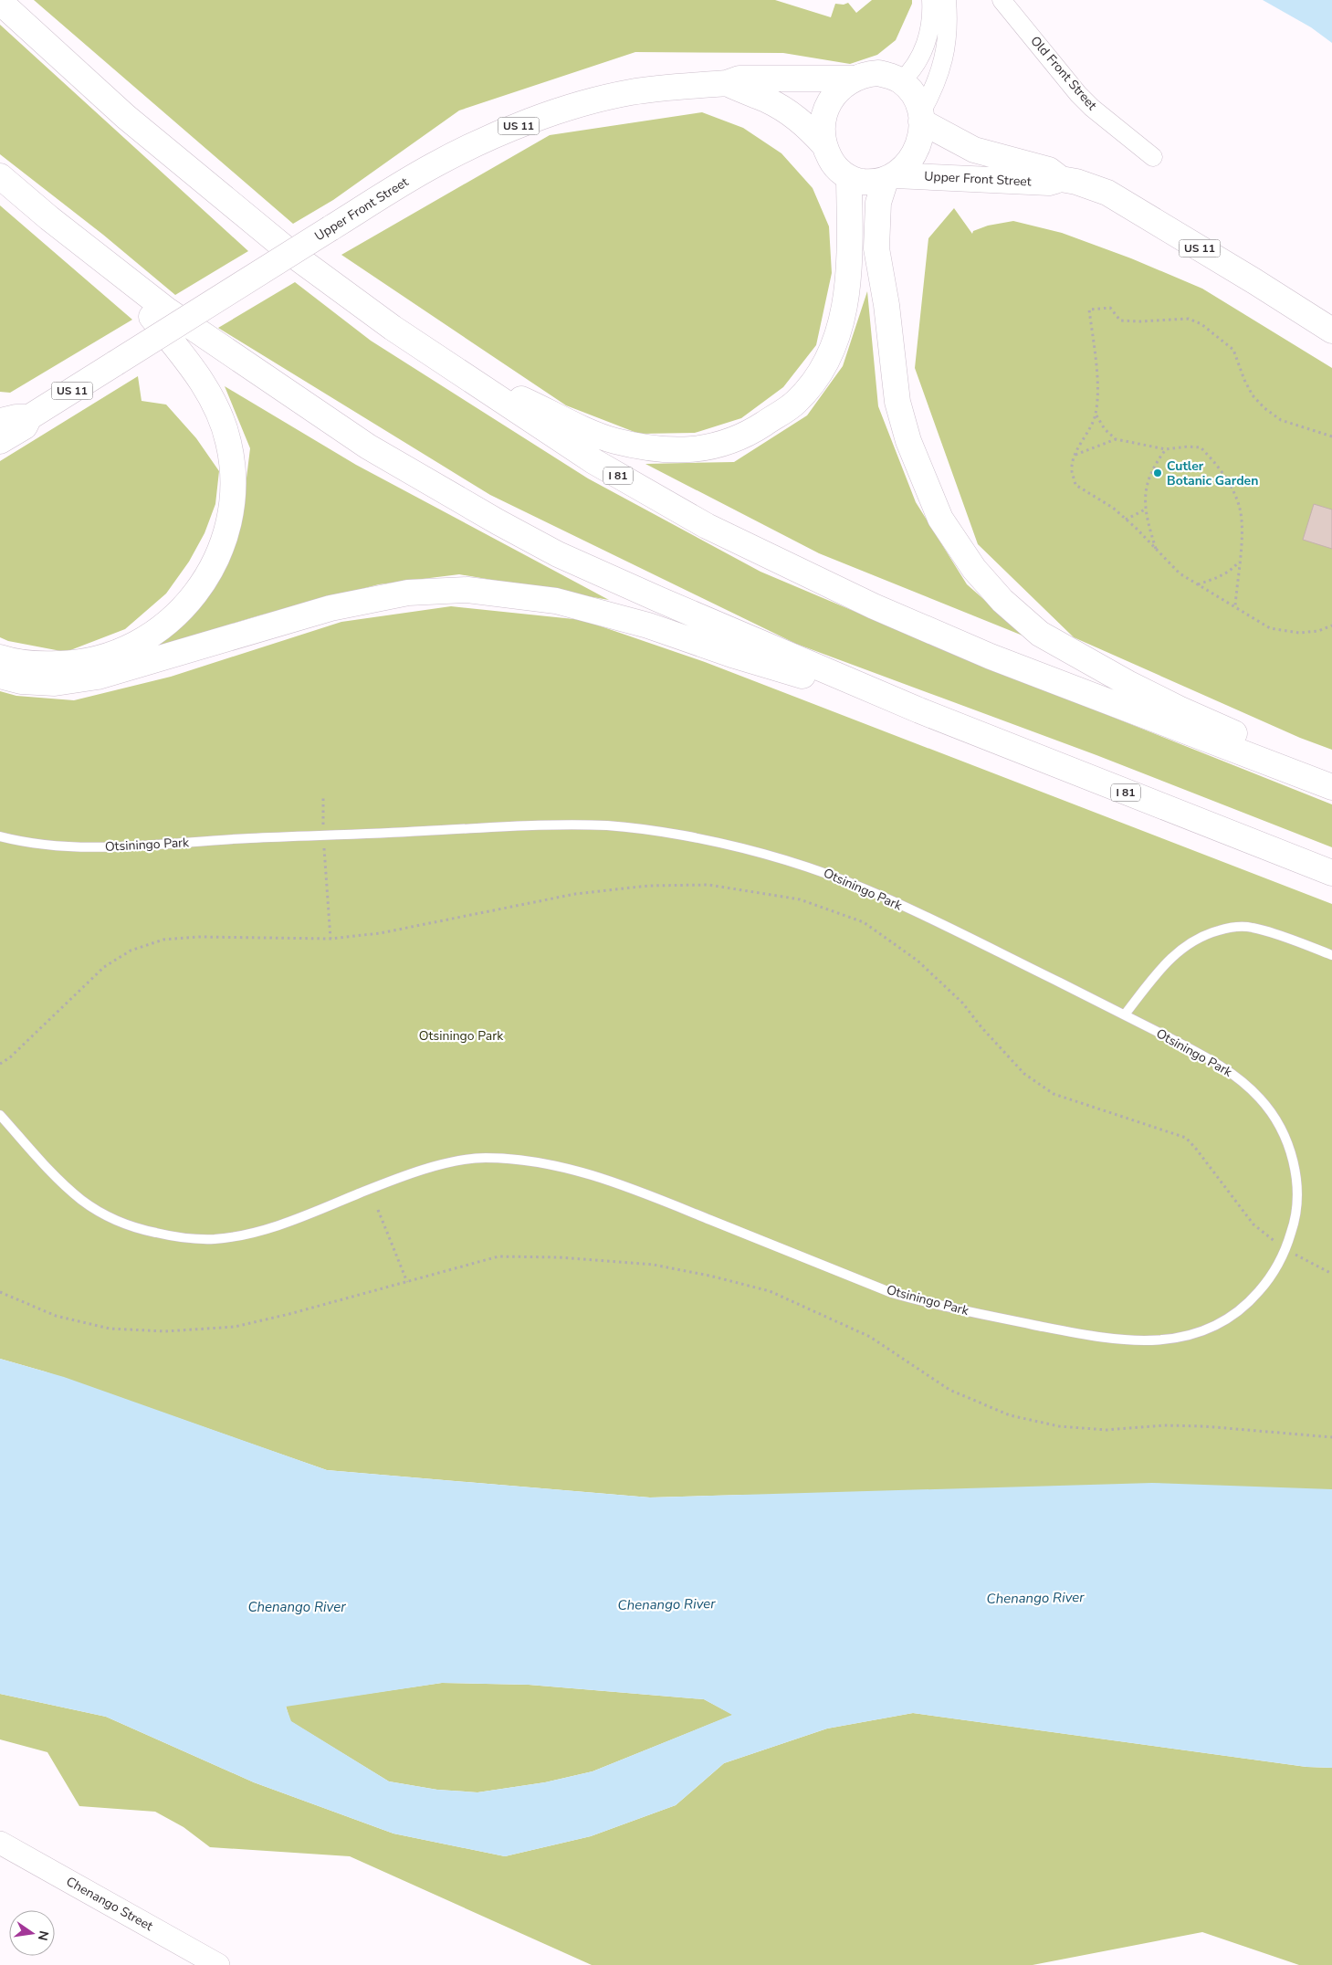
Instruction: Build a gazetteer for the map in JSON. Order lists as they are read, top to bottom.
{
  "streets": {
    "main road": ["US 11", "Upper Front Street", "I 81"],
    "street": ["Old Front Street", "Chenango Street"],
    "lane": ["Otsiningo Park"]
  },
  "water": ["Chenango River"],
  "parks": ["Otsiningo Park"],
  "places": ["Cutler Botanic Garden"],
  "north": "right"
}
